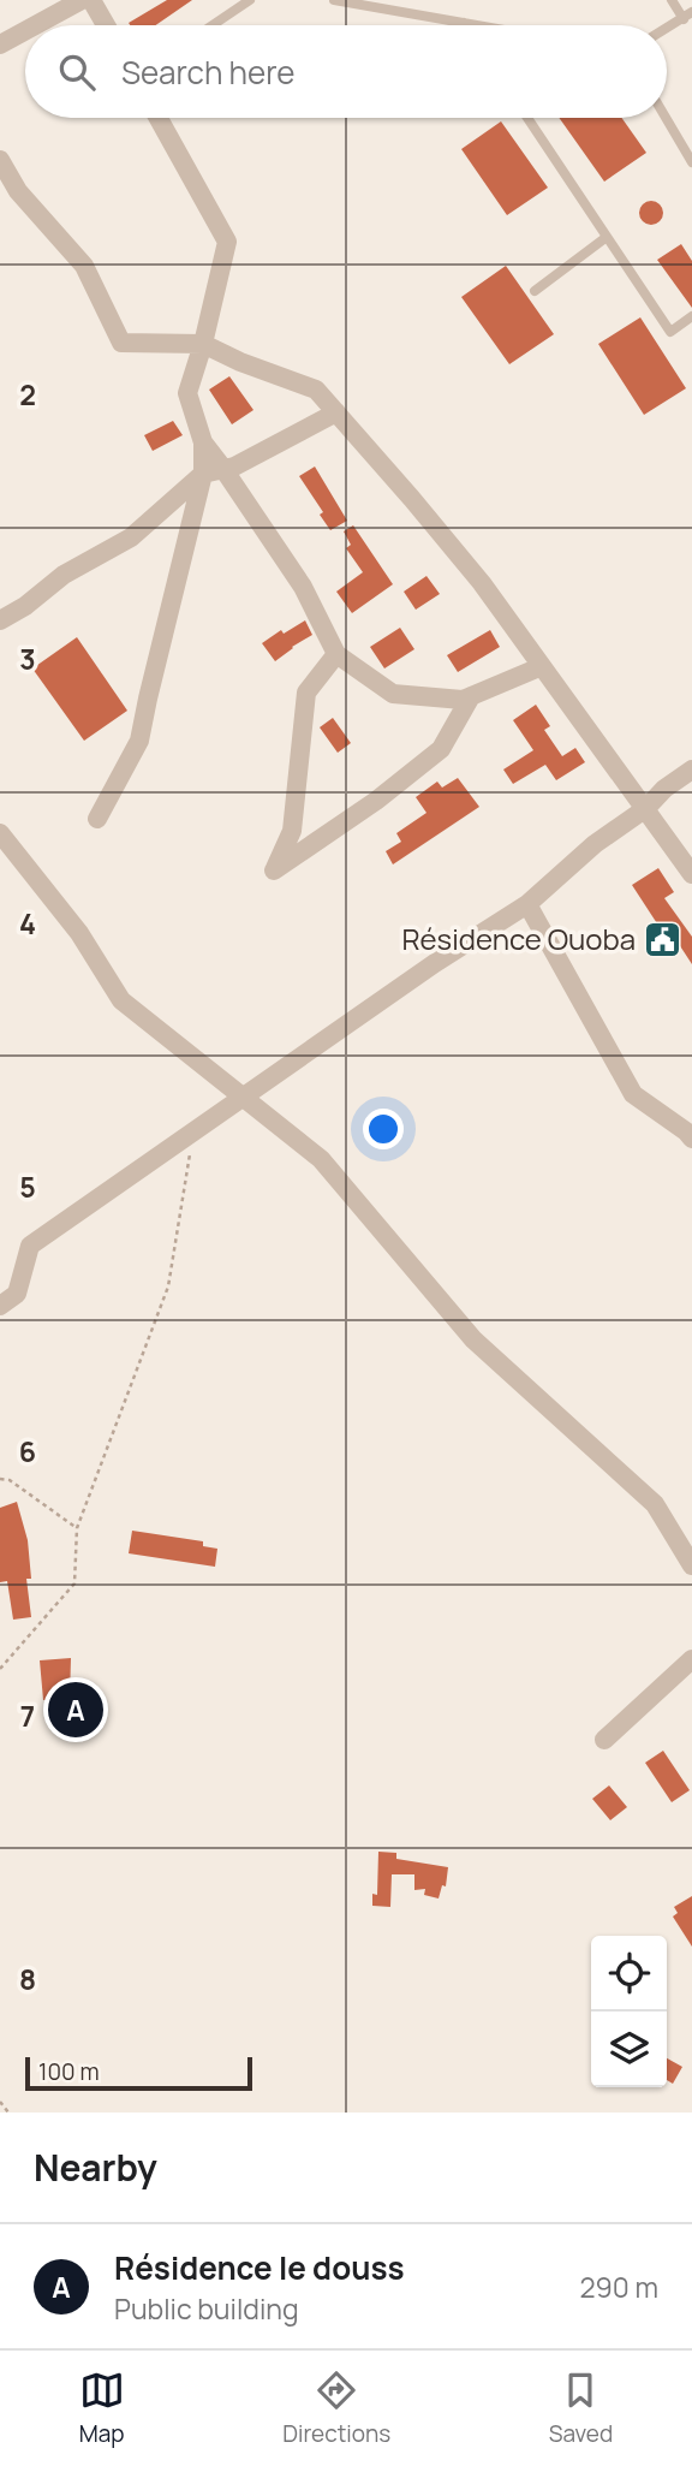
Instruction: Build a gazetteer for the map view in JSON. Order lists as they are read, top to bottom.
{
  "places": {
    "public building": ["Résidence Ouoba"]
  },
  "scale_bar": "100 m",
  "page": {
    "search": "Search here",
    "pins": "A",
    "scale": "100 m",
    "heading": "Nearby",
    "list": [
      {
        "mark": "A",
        "name": "Résidence le douss",
        "note": "Public building",
        "value": "290 m"
      }
    ],
    "nav": ["Map", "Directions", "Saved"]
  },
  "grid": {
    "rows": [
      "2",
      "3",
      "4",
      "5",
      "6",
      "7",
      "8"
    ]
  }
}
